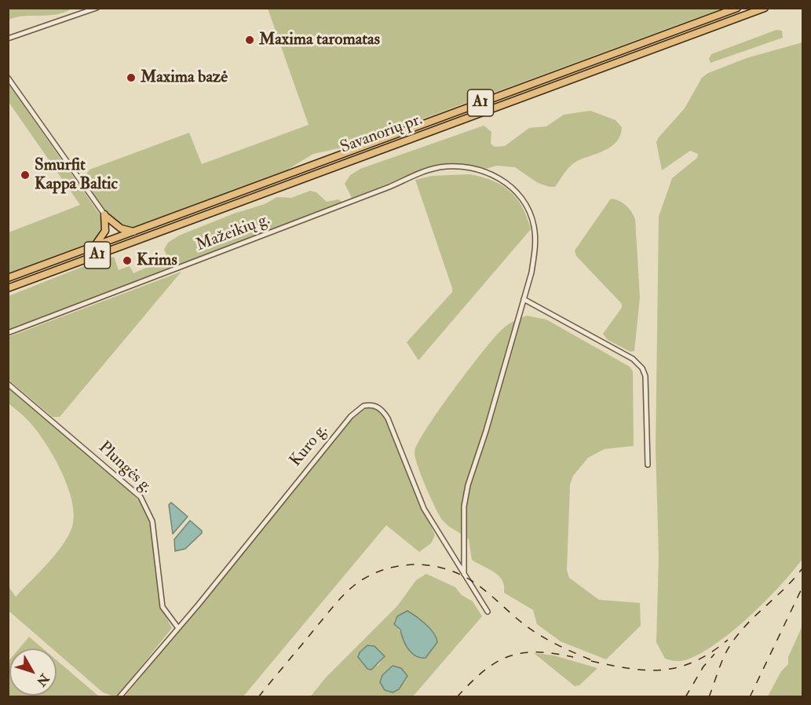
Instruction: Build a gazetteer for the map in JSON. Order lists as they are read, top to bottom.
{
  "streets": {
    "highway": ["A1", "Savanorių pr."],
    "street": ["Mažeikių g.", "Kuro g.", "Plungės g."]
  },
  "crossings": [
    ["Mažeikių g.", "Kuro g."],
    ["Kuro g.", "Plungės g."]
  ],
  "places": [
    "Maxima taromatas",
    "Maxima bazė",
    "Smurfit Kappa Baltic",
    "Krims"
  ],
  "north": "bottom right"
}
